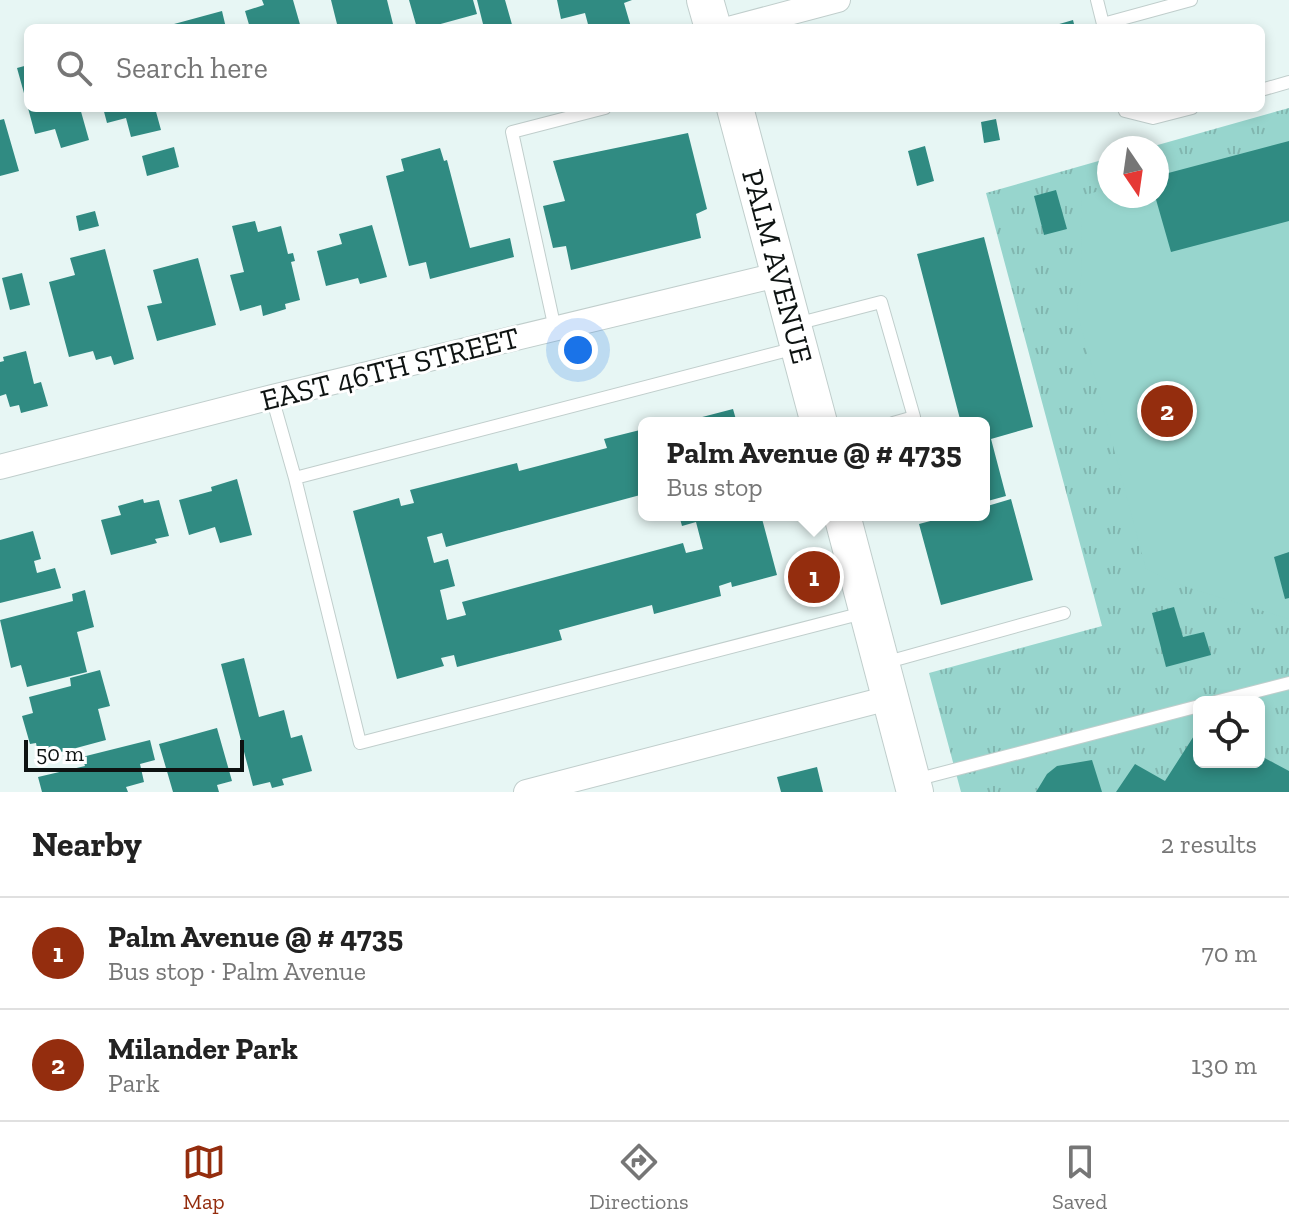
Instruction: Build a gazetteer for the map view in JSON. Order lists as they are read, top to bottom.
{
  "streets": {
    "main road": ["PALM AVENUE"],
    "street": ["EAST 46TH STREET"]
  },
  "crossings": [
    ["PALM AVENUE", "EAST 46TH STREET"]
  ],
  "scale_bar": "50 m",
  "north": "bottom",
  "page": {
    "search": "Search here",
    "pins": ["2", "1"],
    "popup": ["Palm Avenue @ # 4735", "Bus stop"],
    "scale": "50 m",
    "heading": ["Nearby", "2 results"],
    "list": [
      {
        "mark": "1",
        "name": "Palm Avenue @ # 4735",
        "note": "Bus stop · Palm Avenue",
        "value": "70 m"
      },
      {
        "mark": "2",
        "name": "Milander Park",
        "note": "Park",
        "value": "130 m"
      }
    ],
    "nav": ["Map", "Directions", "Saved"]
  }
}
